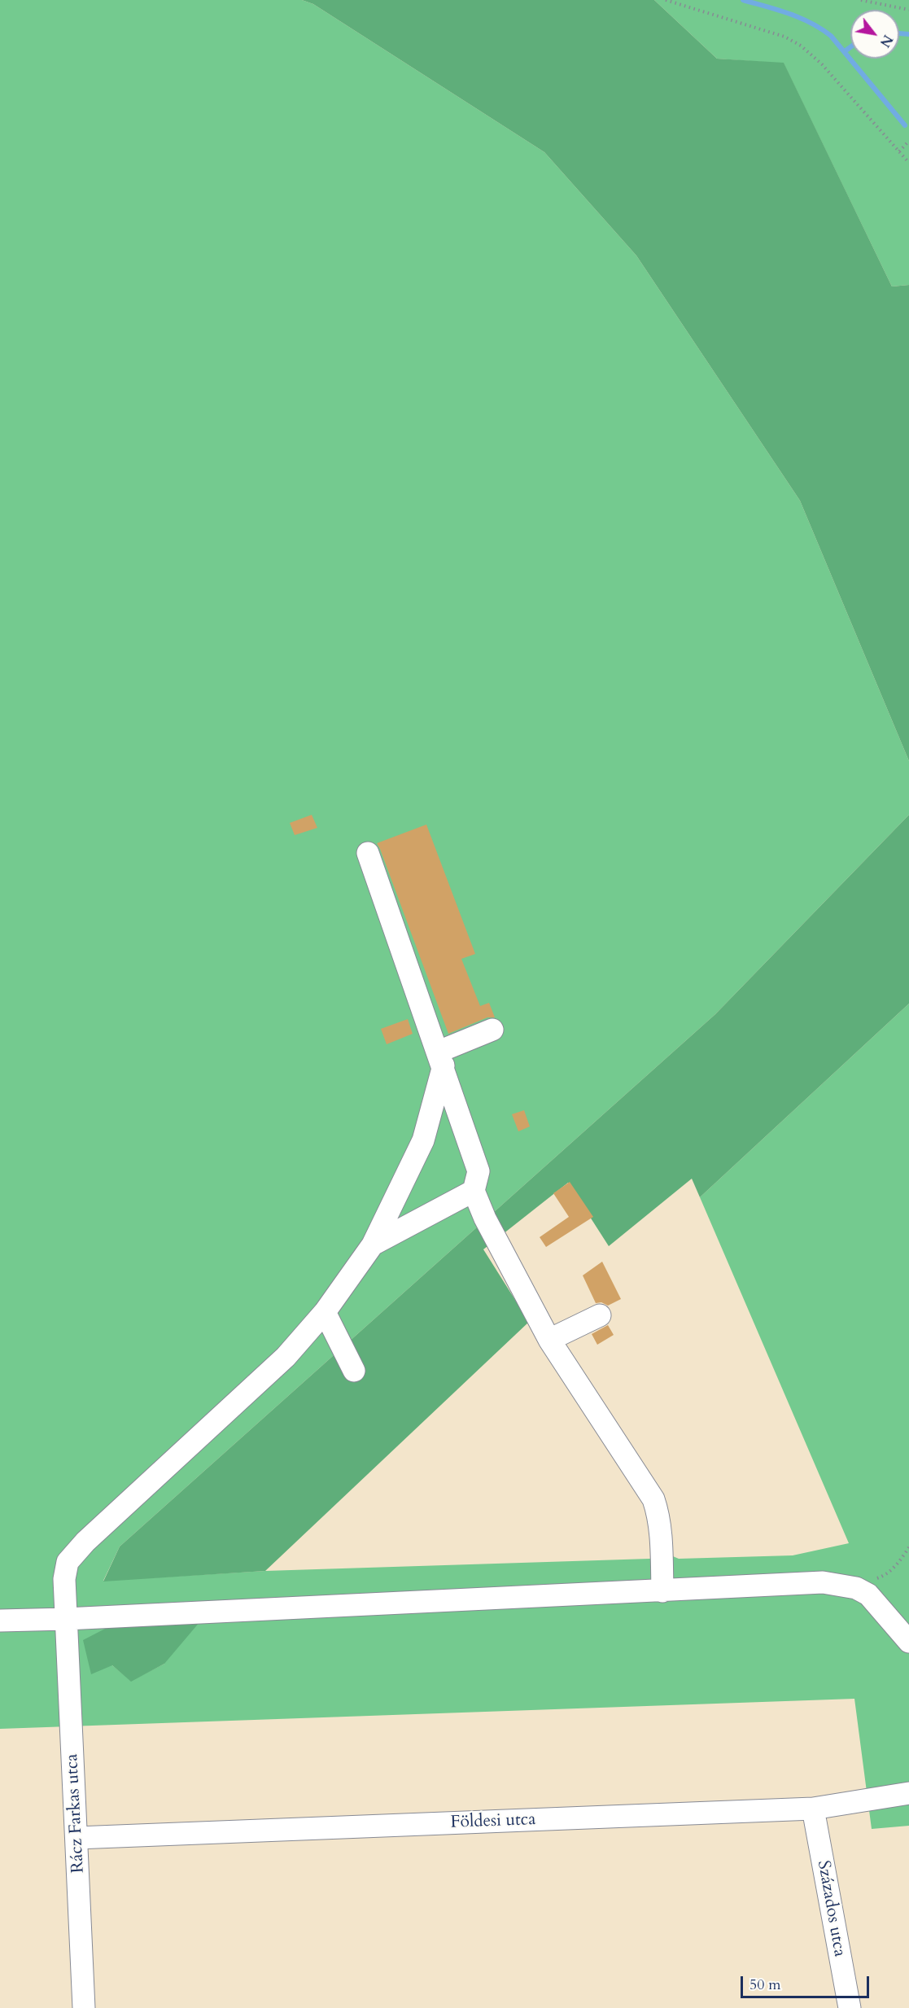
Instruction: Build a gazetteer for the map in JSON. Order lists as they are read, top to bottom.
{
  "streets": {
    "street": ["Rácz Farkas utca", "Földesi utca", "Százados utca"]
  },
  "crossings": [
    ["Rácz Farkas utca", "Földesi utca"],
    ["Földesi utca", "Százados utca"]
  ],
  "scale_bar": "50 m",
  "north": "bottom right"
}
